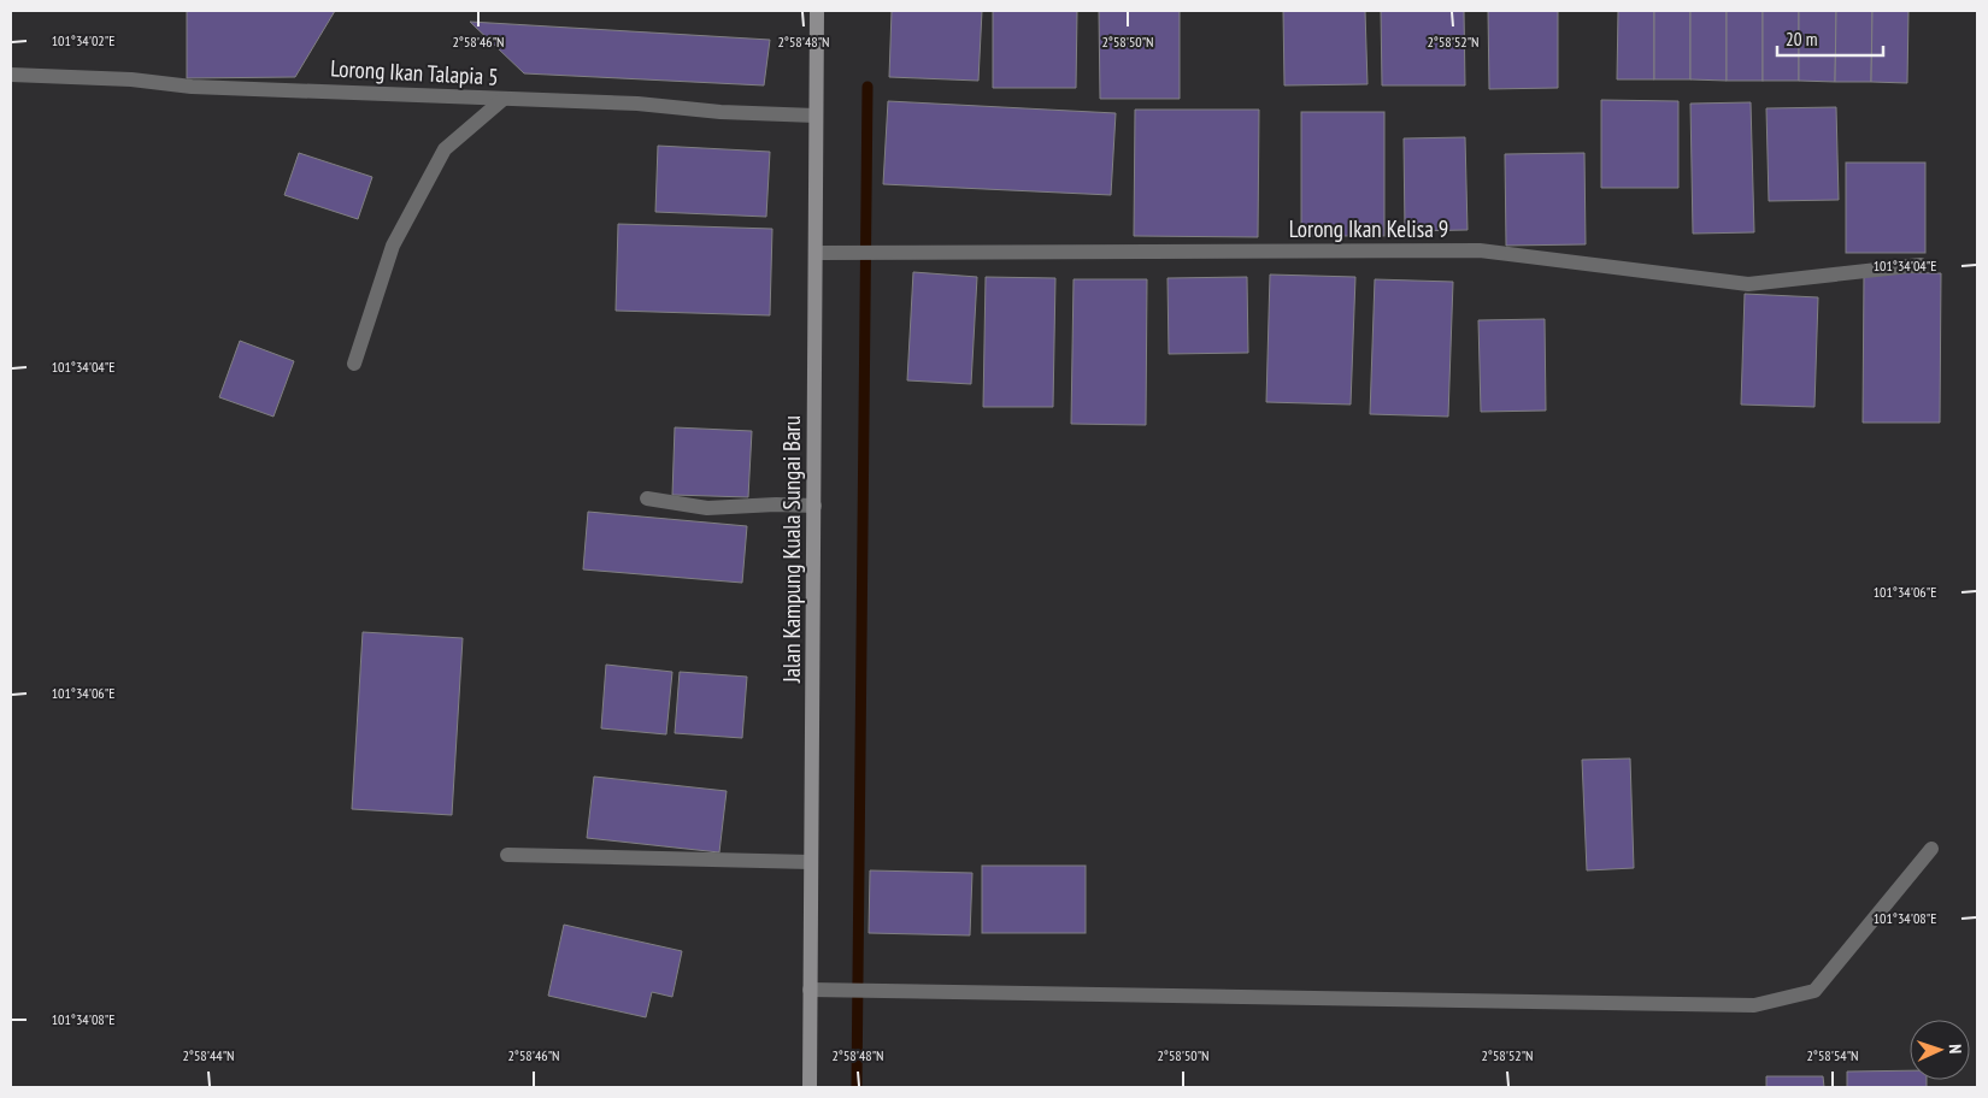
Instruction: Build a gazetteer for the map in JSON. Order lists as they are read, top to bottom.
{
  "streets": {
    "street": ["Lorong Ikan Talapia 5", "Lorong Ikan Kelisa 9", "Jalan Kampung Kuala Sungai Baru"]
  },
  "crossings": [
    ["Lorong Ikan Talapia 5", "Jalan Kampung Kuala Sungai Baru"],
    ["Lorong Ikan Kelisa 9", "Jalan Kampung Kuala Sungai Baru"]
  ],
  "scale_bar": "20 m",
  "north": "right",
  "coordinates": [
    "101°34'02\"E",
    "2°58'46\"N",
    "2°58'48\"N",
    "2°58'50\"N",
    "2°58'52\"N",
    "101°34'04\"E",
    "101°34'06\"E",
    "101°34'08\"E",
    "2°58'44\"N",
    "2°58'54\"N"
  ]
}
